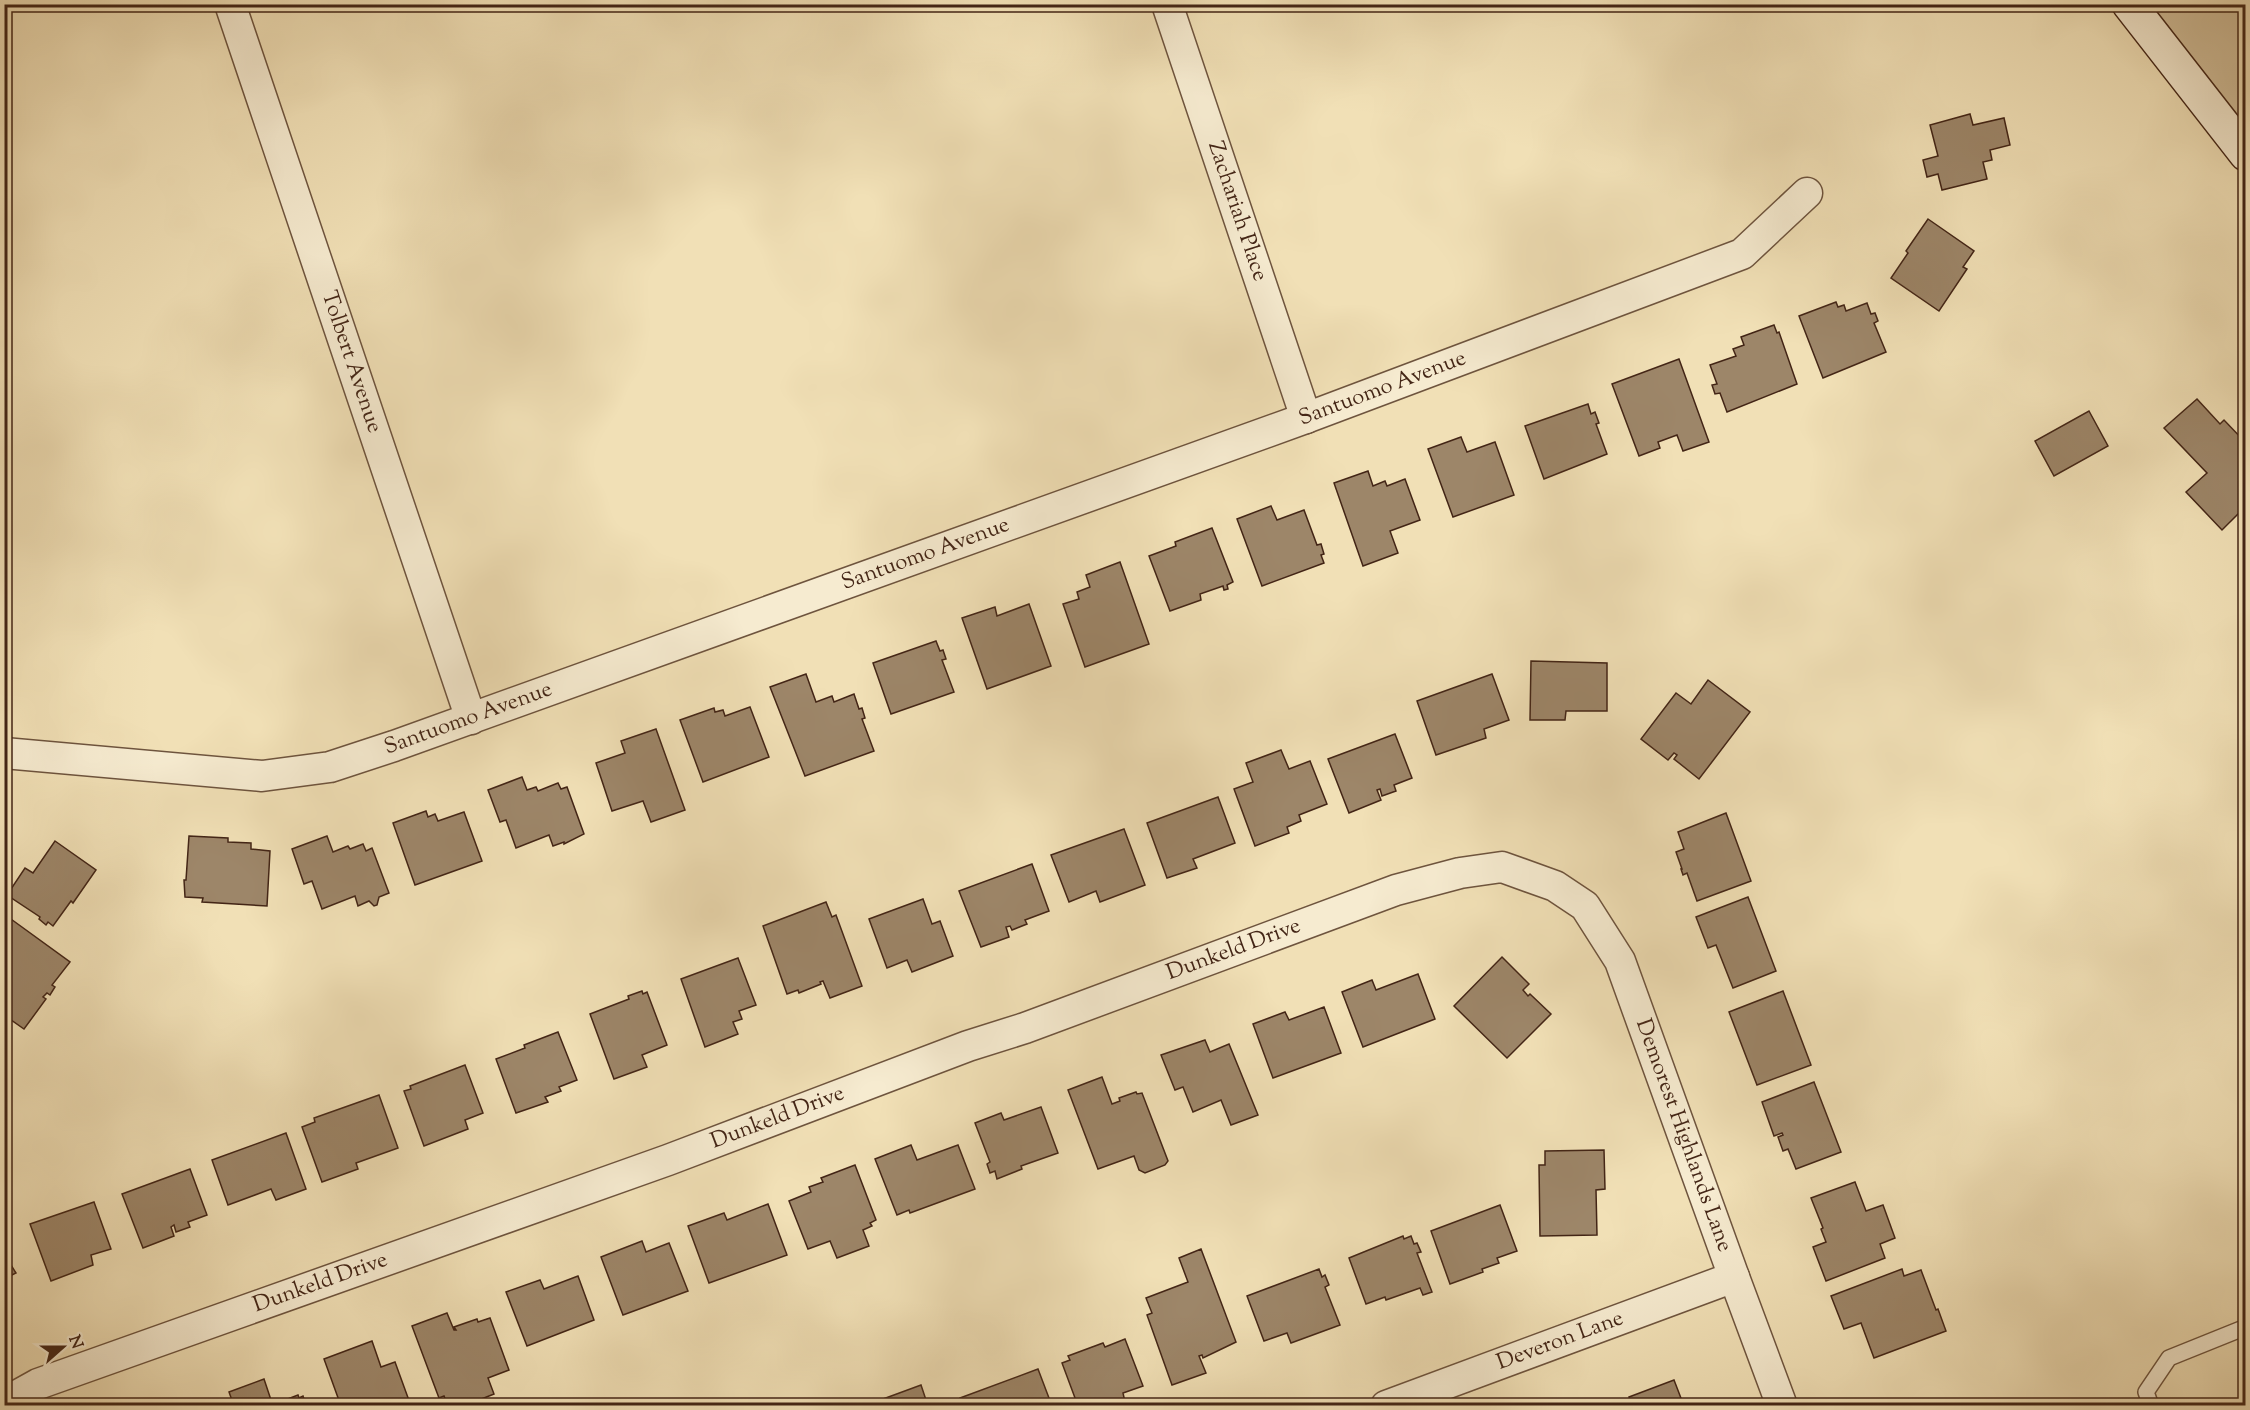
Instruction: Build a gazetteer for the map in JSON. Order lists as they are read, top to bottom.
{
  "streets": {
    "street": [
      "Zachariah Place",
      "Tolbert Avenue",
      "Santuomo Avenue",
      "Dunkeld Drive",
      "Demorest Highlands Lane",
      "Deveron Lane"
    ]
  },
  "crossings": [
    ["Zachariah Place", "Santuomo Avenue"],
    ["Tolbert Avenue", "Santuomo Avenue"],
    ["Dunkeld Drive", "Demorest Highlands Lane"],
    ["Demorest Highlands Lane", "Deveron Lane"]
  ],
  "north": "right"
}
